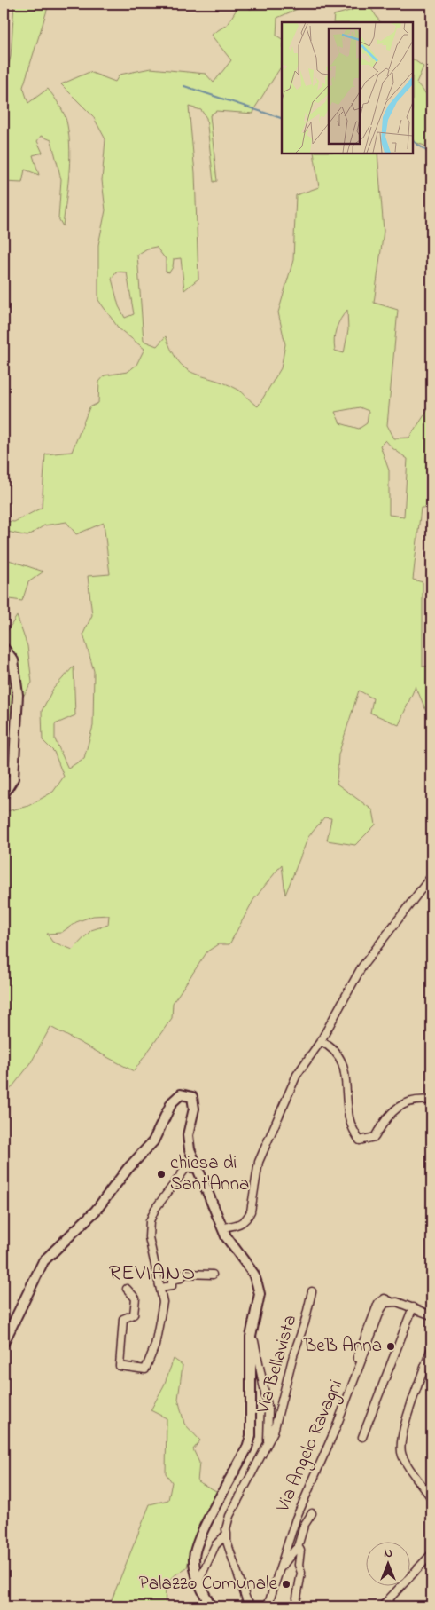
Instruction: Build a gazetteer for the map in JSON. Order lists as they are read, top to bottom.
{
  "streets": {
    "street": ["Via Bellavista", "Via Angelo Ravagni"]
  },
  "districts": ["REVIANO"],
  "places": ["chiesa di Sant'Anna", "BeB Anna", "Palazzo Comunale"],
  "north": "top"
}
